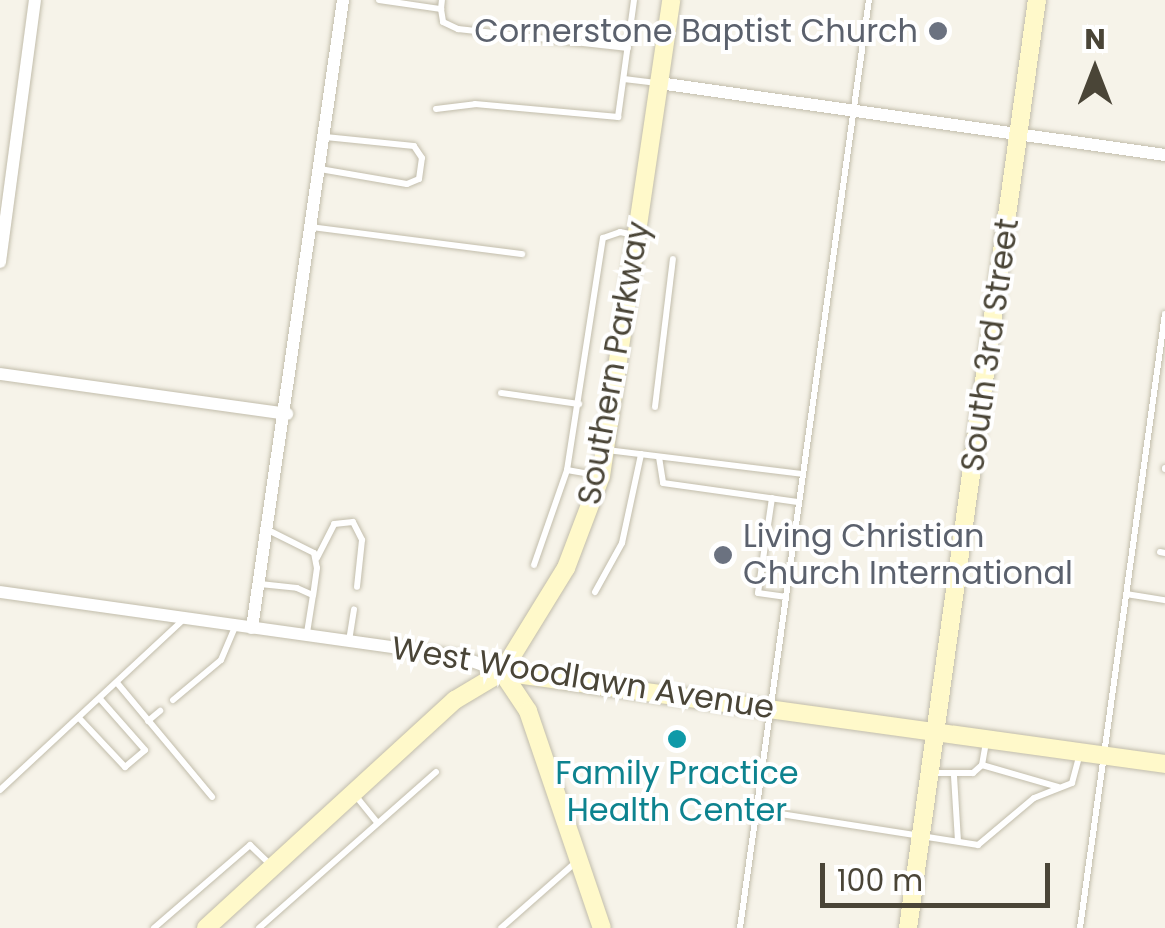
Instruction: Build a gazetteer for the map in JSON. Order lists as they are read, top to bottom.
{
  "streets": {
    "main road": ["South 3rd Street", "Southern Parkway", "West Woodlawn Avenue"]
  },
  "crossings": [
    ["South 3rd Street", "West Woodlawn Avenue"],
    ["Southern Parkway", "West Woodlawn Avenue"]
  ],
  "places": ["Cornerstone Baptist Church", "Living Christian Church International", "Family Practice Health Center"],
  "scale_bar": "100 m",
  "north": "top"
}
